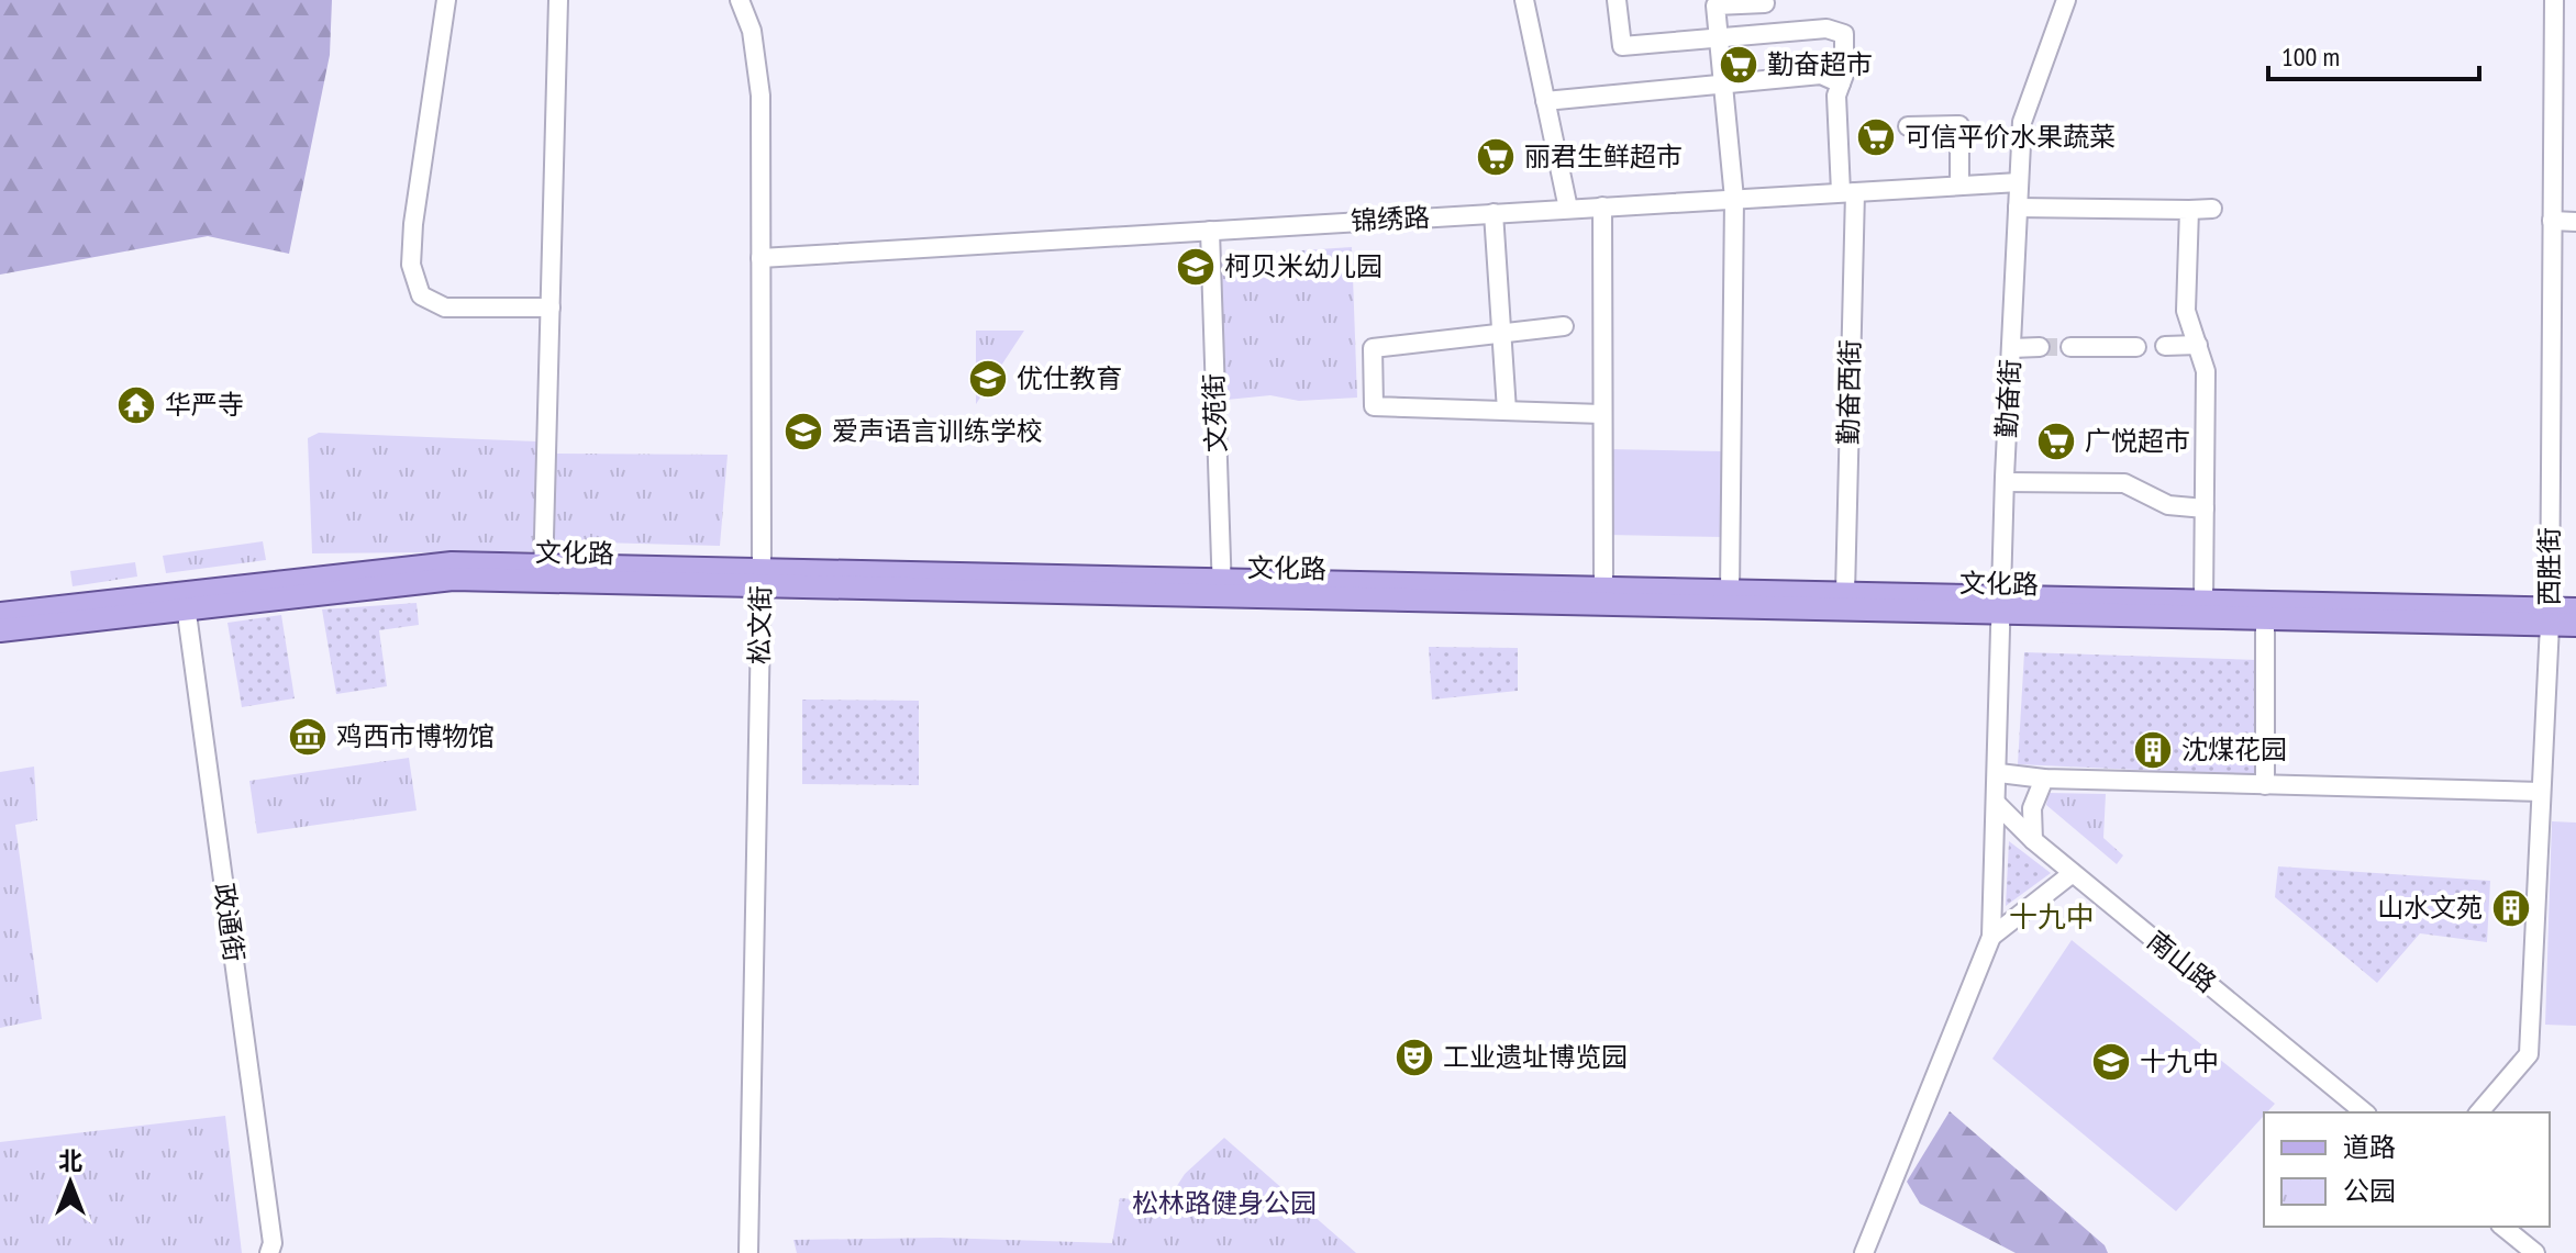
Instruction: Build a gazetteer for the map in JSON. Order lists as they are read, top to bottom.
{
  "streets": {
    "main road": ["文化路"],
    "street": [
      "锦绣路",
      "勤奋西街",
      "勤奋街",
      "文苑街",
      "西胜街",
      "松文街",
      "政通街",
      "南山路"
    ]
  },
  "crossings": [
    ["锦绣路", "勤奋西街"],
    ["锦绣路", "勤奋街"],
    ["锦绣路", "文苑街"],
    ["锦绣路", "松文街"],
    ["勤奋西街", "文化路"],
    ["勤奋街", "文化路"],
    ["勤奋街", "南山路"],
    ["文苑街", "文化路"],
    ["文化路", "西胜街"],
    ["文化路", "松文街"],
    ["文化路", "政通街"]
  ],
  "districts": ["十九中"],
  "parks": ["松林路健身公园"],
  "places": {
    "supermarket": [
      "勤奋超市",
      "可信平价水果蔬菜",
      "丽君生鲜超市",
      "广悦超市"
    ],
    "school or university": [
      "柯贝米幼儿园",
      "优仕教育",
      "爱声语言训练学校",
      "十九中"
    ],
    "temple": ["华严寺"],
    "museum": ["鸡西市博物馆"],
    "building": ["沈煤花园", "山水文苑"],
    "theatre": ["工业遗址博览园"]
  },
  "legend": ["道路", "公园"],
  "scale_bar": "100 m",
  "north": "top"
}
